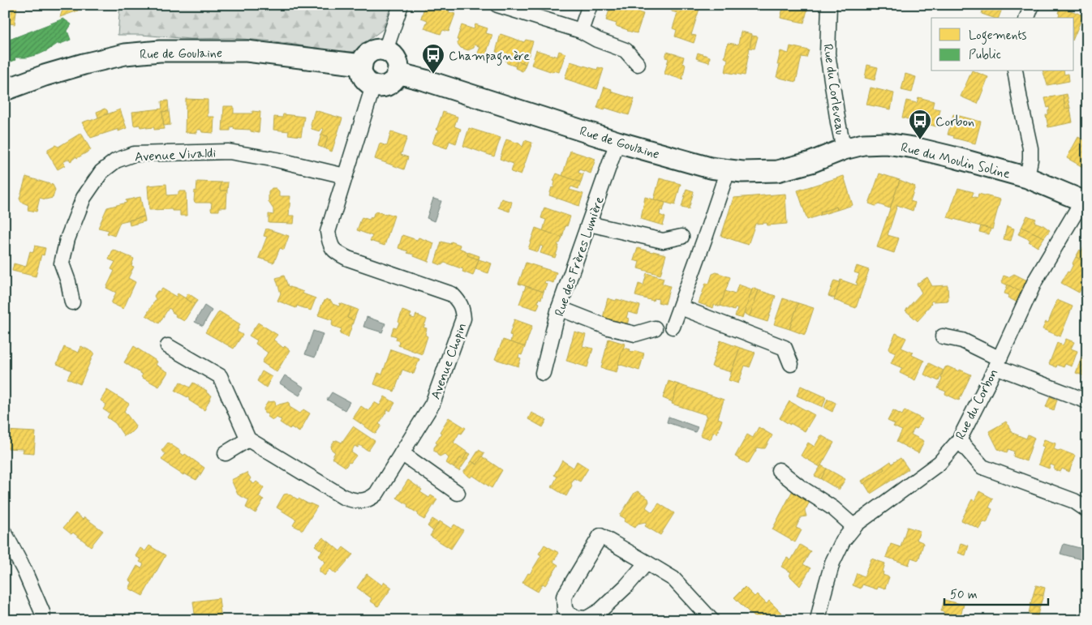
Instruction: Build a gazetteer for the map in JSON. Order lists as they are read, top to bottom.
{
  "streets": {
    "street": [
      "Rue de Goulaine",
      "Rue du Corleveau",
      "Avenue Vivaldi",
      "Rue du Moulin Soline",
      "Rue des Frères Lumière",
      "Avenue Chopin",
      "Rue du Corbon"
    ]
  },
  "crossings": [
    ["Rue de Goulaine", "Rue du Corleveau"],
    ["Rue de Goulaine", "Rue du Moulin Soline"],
    ["Rue de Goulaine", "Rue des Frères Lumière"],
    ["Rue de Goulaine", "Avenue Chopin"],
    ["Rue du Corleveau", "Rue du Moulin Soline"],
    ["Avenue Vivaldi", "Avenue Chopin"],
    ["Rue du Moulin Soline", "Rue du Corbon"]
  ],
  "places": {
    "bus stop": ["Champagnère", "Corbon"]
  },
  "legend": ["Logements", "Public"],
  "scale_bar": "50 m"
}
